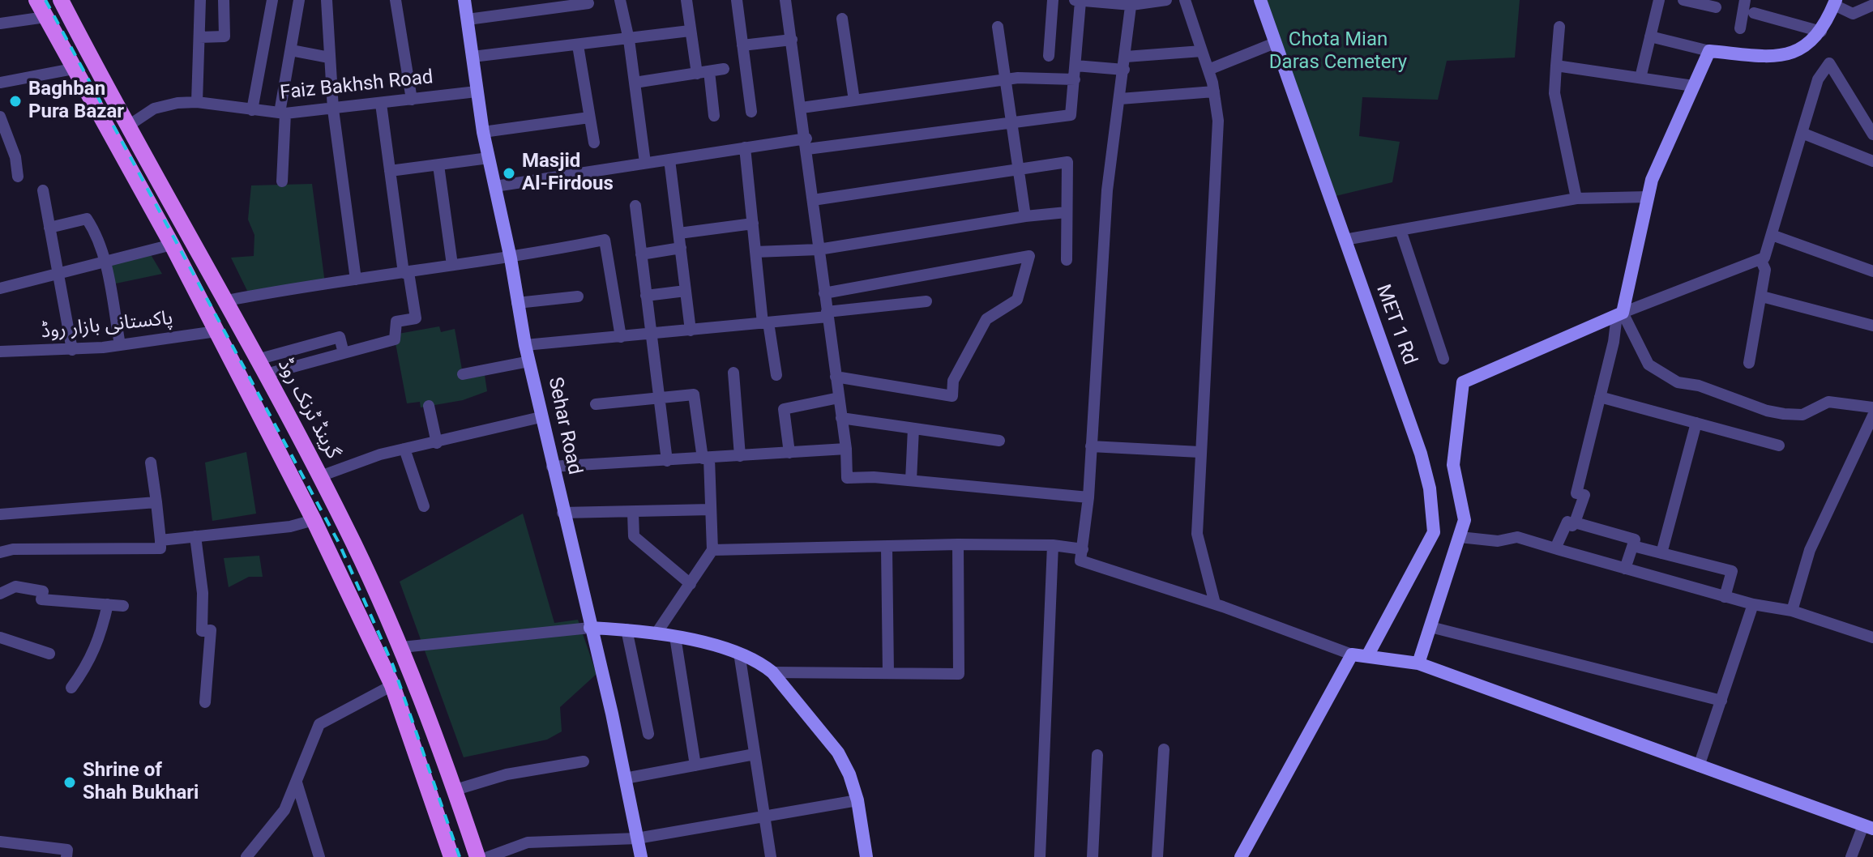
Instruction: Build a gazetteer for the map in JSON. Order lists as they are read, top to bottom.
{
  "streets": {
    "main road": ["گرینڈ ٹرنک روڈ"],
    "street": [
      "Faiz Bakhsh Road",
      "MET 1 Rd",
      "پاکستانی بازار روڈ",
      "Sehar Road"
    ]
  },
  "crossings": [
    ["Faiz Bakhsh Road", "گرینڈ ٹرنک روڈ"],
    ["Faiz Bakhsh Road", "Sehar Road"]
  ],
  "parks": ["Chota Mian Daras Cemetery"],
  "places": ["Baghban Pura Bazar", "Masjid Al-Firdous", "Shrine of Shah Bukhari"]
}
